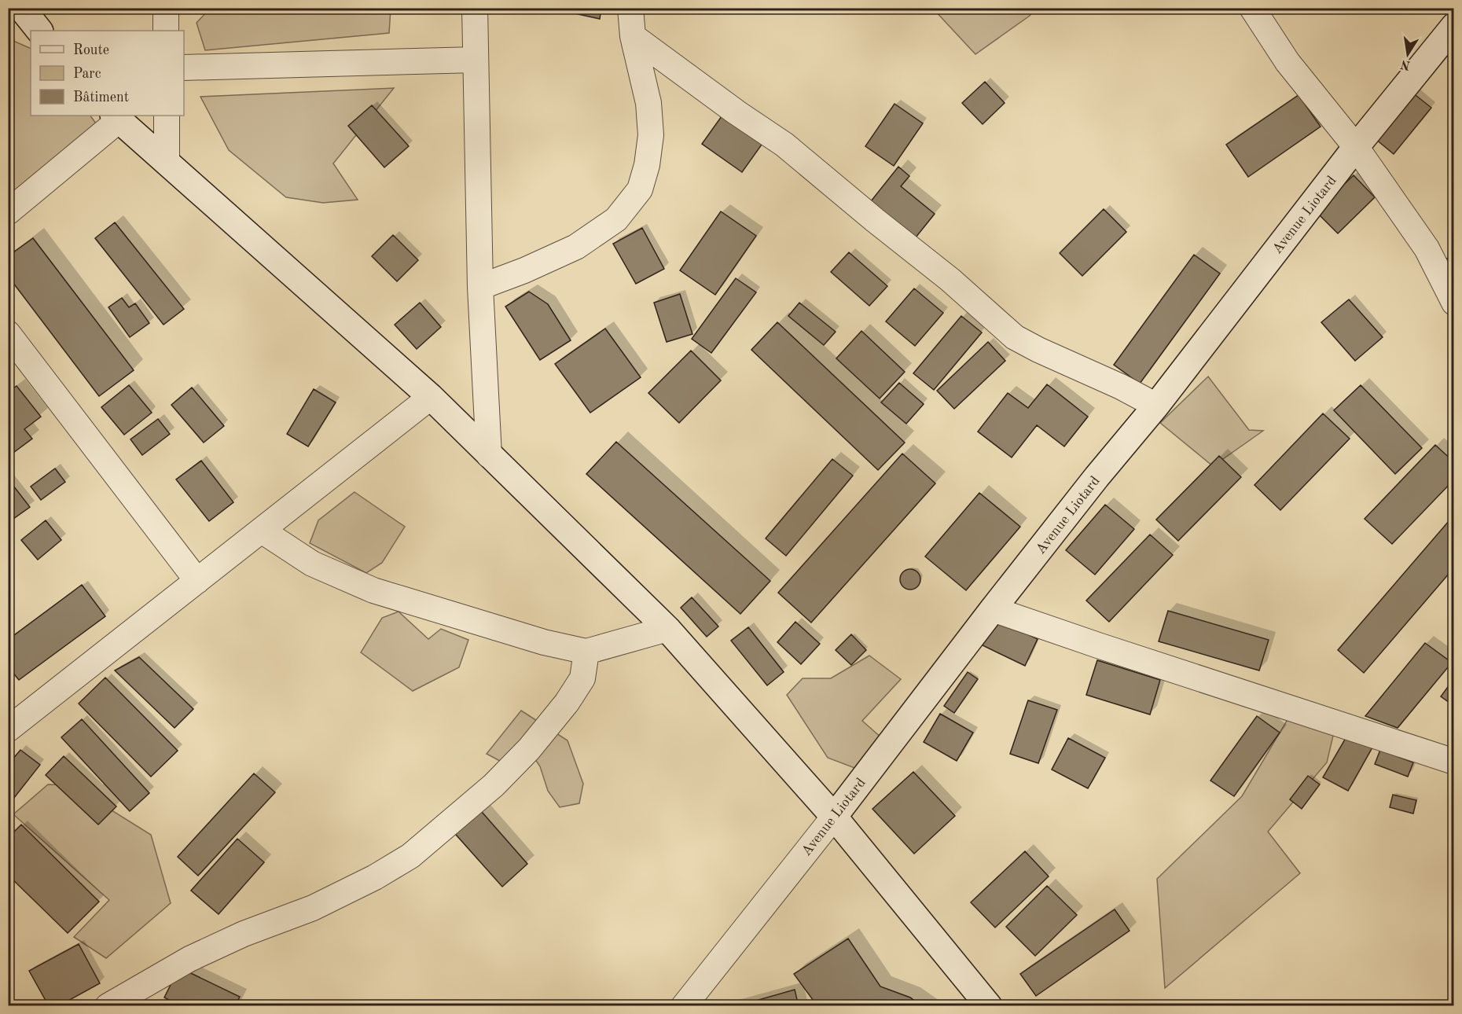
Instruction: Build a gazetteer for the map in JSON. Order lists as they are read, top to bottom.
{
  "streets": {
    "street": ["Avenue Liotard"]
  },
  "legend": ["Route", "Parc", "Bâtiment"],
  "north": "bottom"
}
